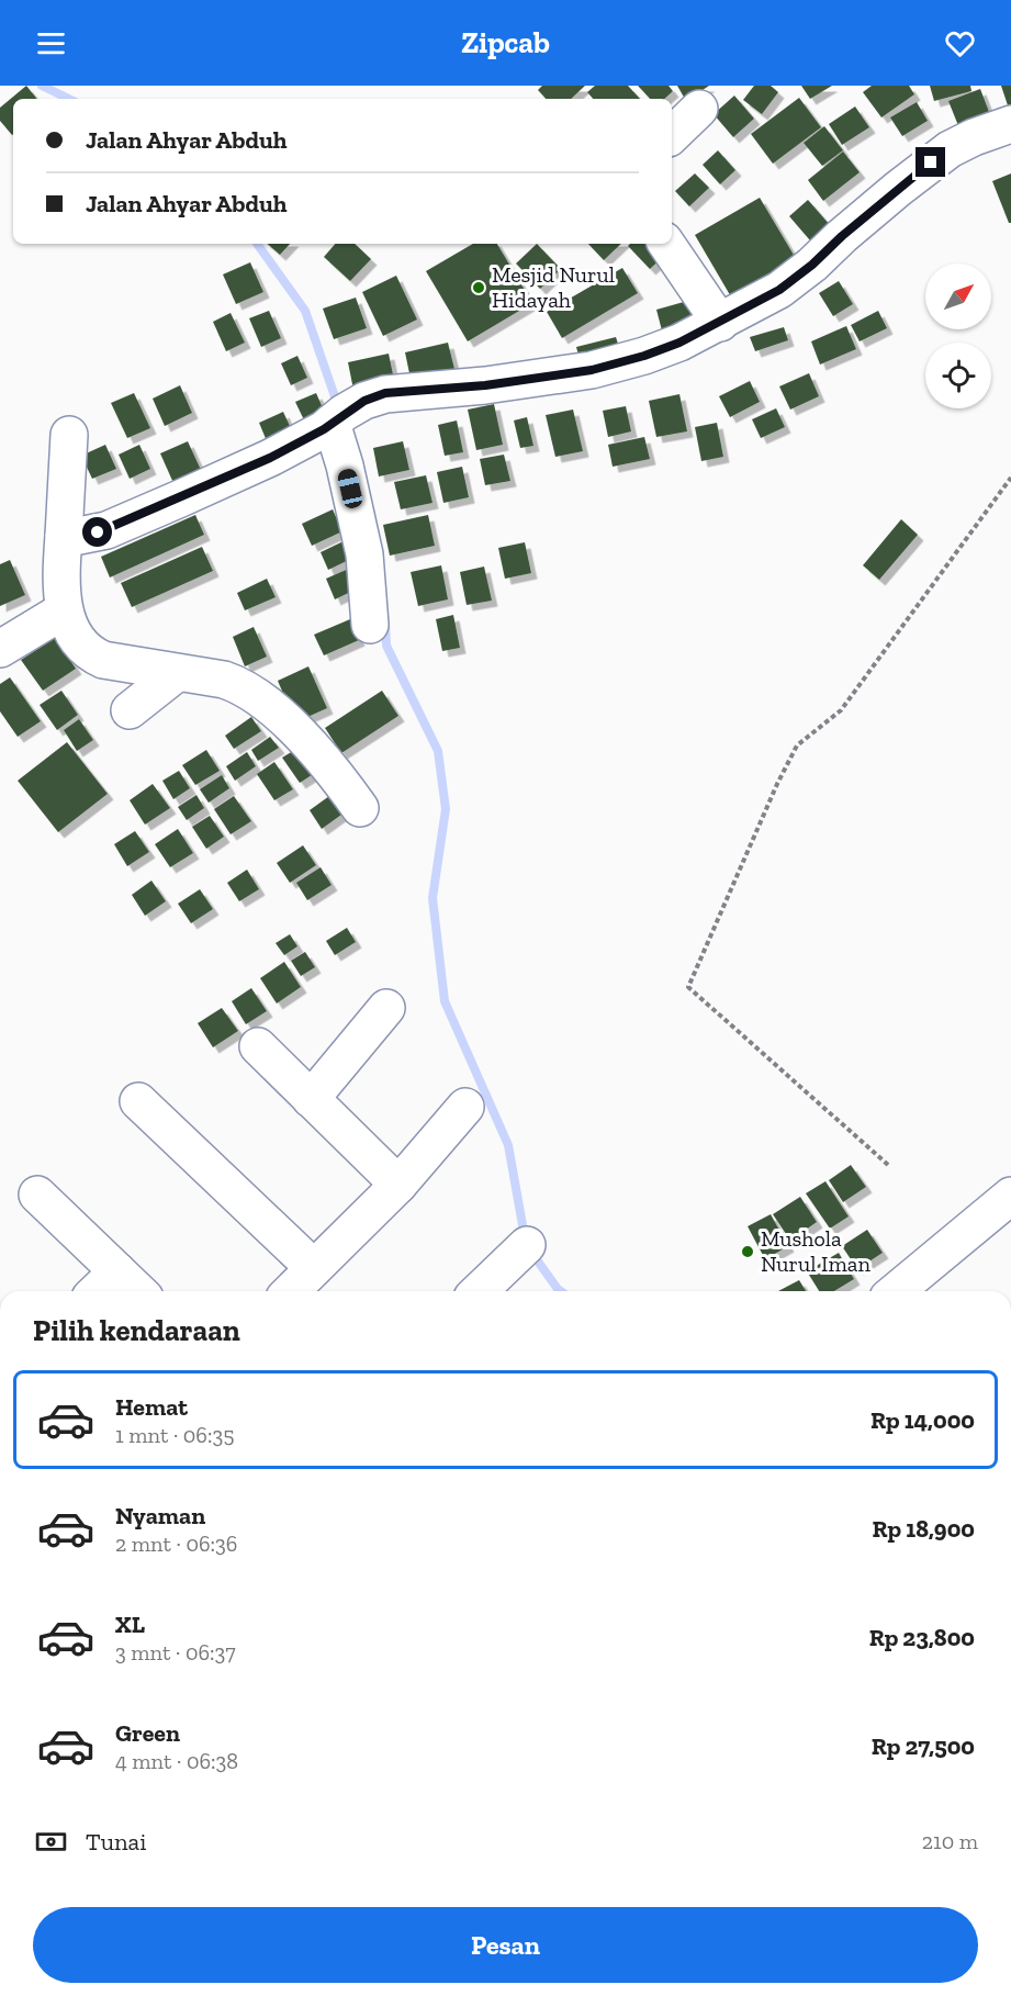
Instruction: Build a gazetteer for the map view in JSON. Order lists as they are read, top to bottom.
{
  "places": ["Mesjid Nurul Hidayah", "Mushola Nurul Iman"],
  "north": "top right",
  "page": {
    "header": "Zipcab",
    "banner": ["Jalan Ahyar Abduh", "Jalan Ahyar Abduh"],
    "heading": "Pilih kendaraan",
    "list": [
      {
        "name": "Hemat",
        "note": "1 mnt · 06:35",
        "value": "Rp 14,000"
      },
      {
        "name": "Nyaman",
        "note": "2 mnt · 06:36",
        "value": "Rp 18,900"
      },
      {
        "name": "XL",
        "note": "3 mnt · 06:37",
        "value": "Rp 23,800"
      },
      {
        "name": "Green",
        "note": "4 mnt · 06:38",
        "value": "Rp 27,500"
      }
    ],
    "pay": ["Tunai", "210 m"],
    "buttons": "Pesan"
  }
}
